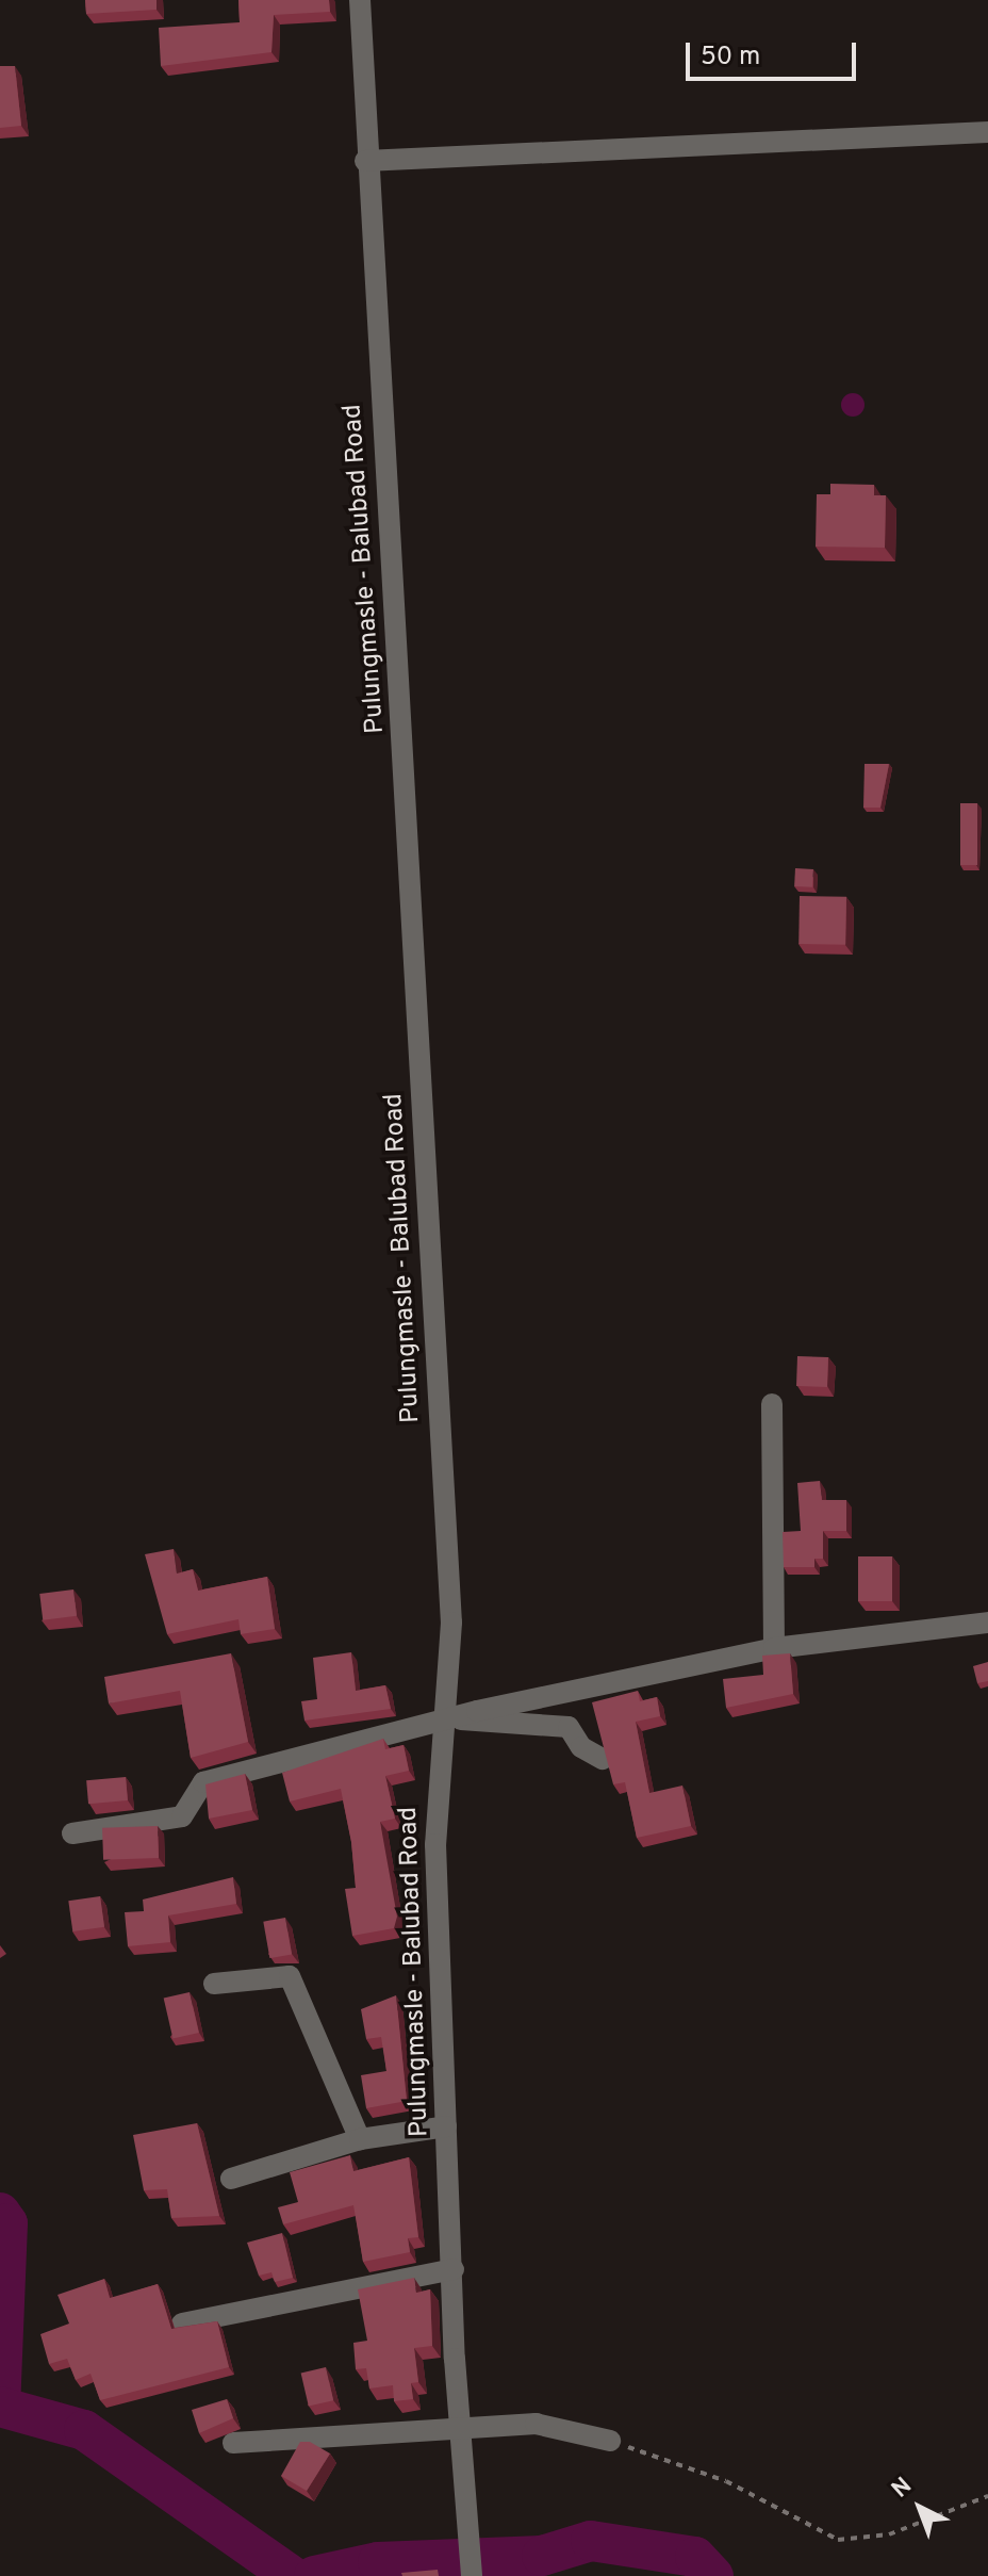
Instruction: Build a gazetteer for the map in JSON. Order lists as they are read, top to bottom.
{
  "streets": {
    "street": ["Pulungmasle - Balubad Road"]
  },
  "scale_bar": "50 m",
  "north": "top left"
}
